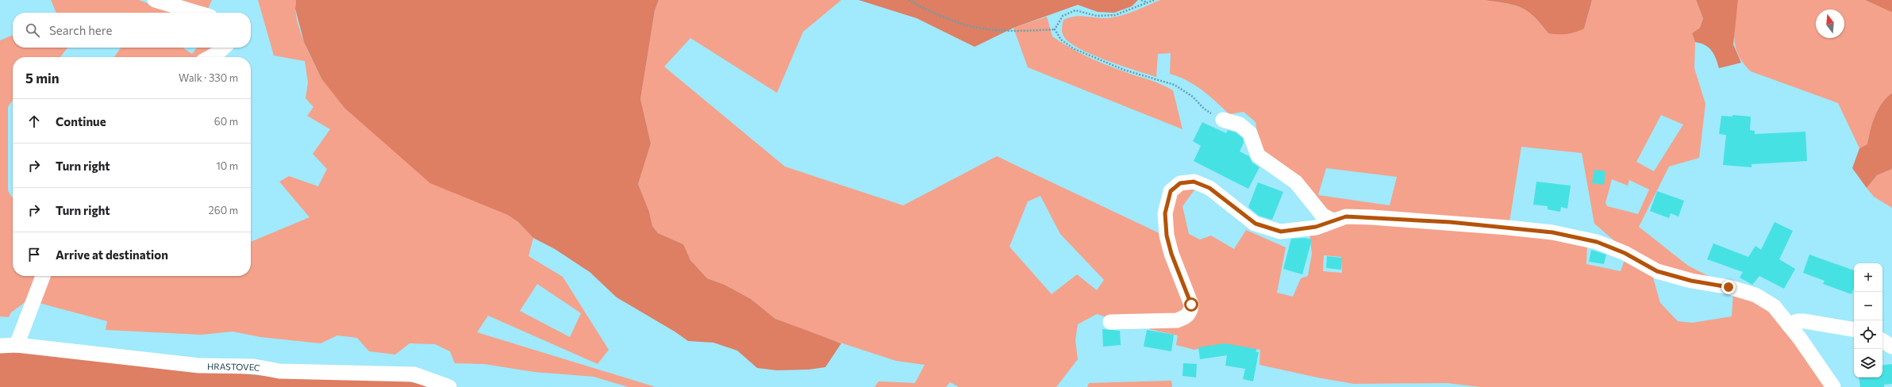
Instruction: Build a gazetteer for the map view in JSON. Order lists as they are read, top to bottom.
{
  "streets": {
    "street": ["HRASTOVEC"]
  },
  "north": "top",
  "page": {
    "search": "Search here",
    "heading": ["5 min", "Walk · 330 m"],
    "list": [
      ["Continue", "60 m"],
      ["Turn right", "10 m"],
      ["Turn right", "260 m"],
      "Arrive at destination"
    ],
    "map_buttons": ["+", "−"]
  }
}
